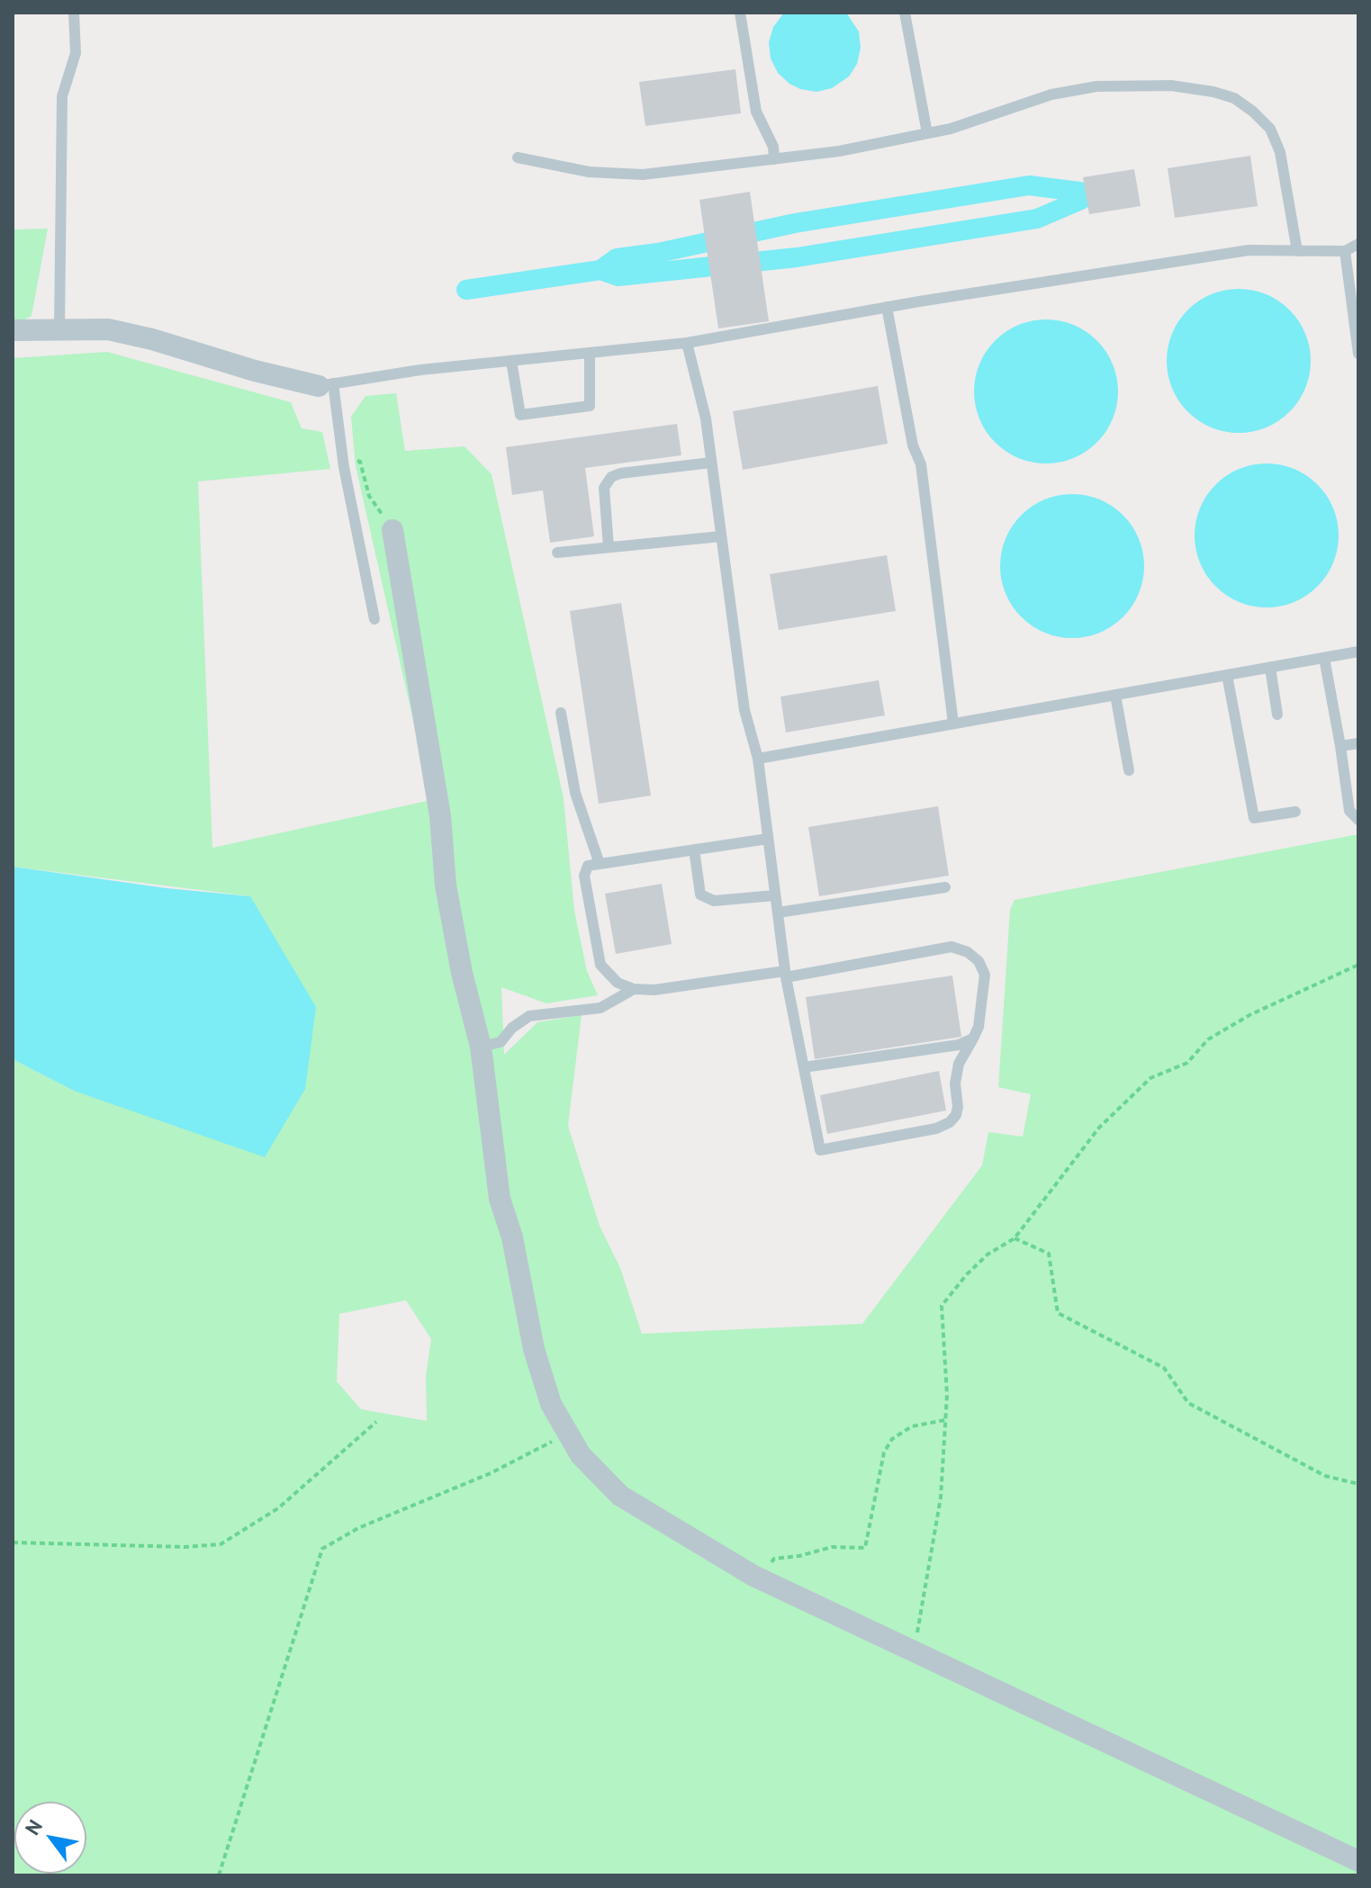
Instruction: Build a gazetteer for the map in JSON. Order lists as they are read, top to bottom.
{
  "north": "top left"
}
